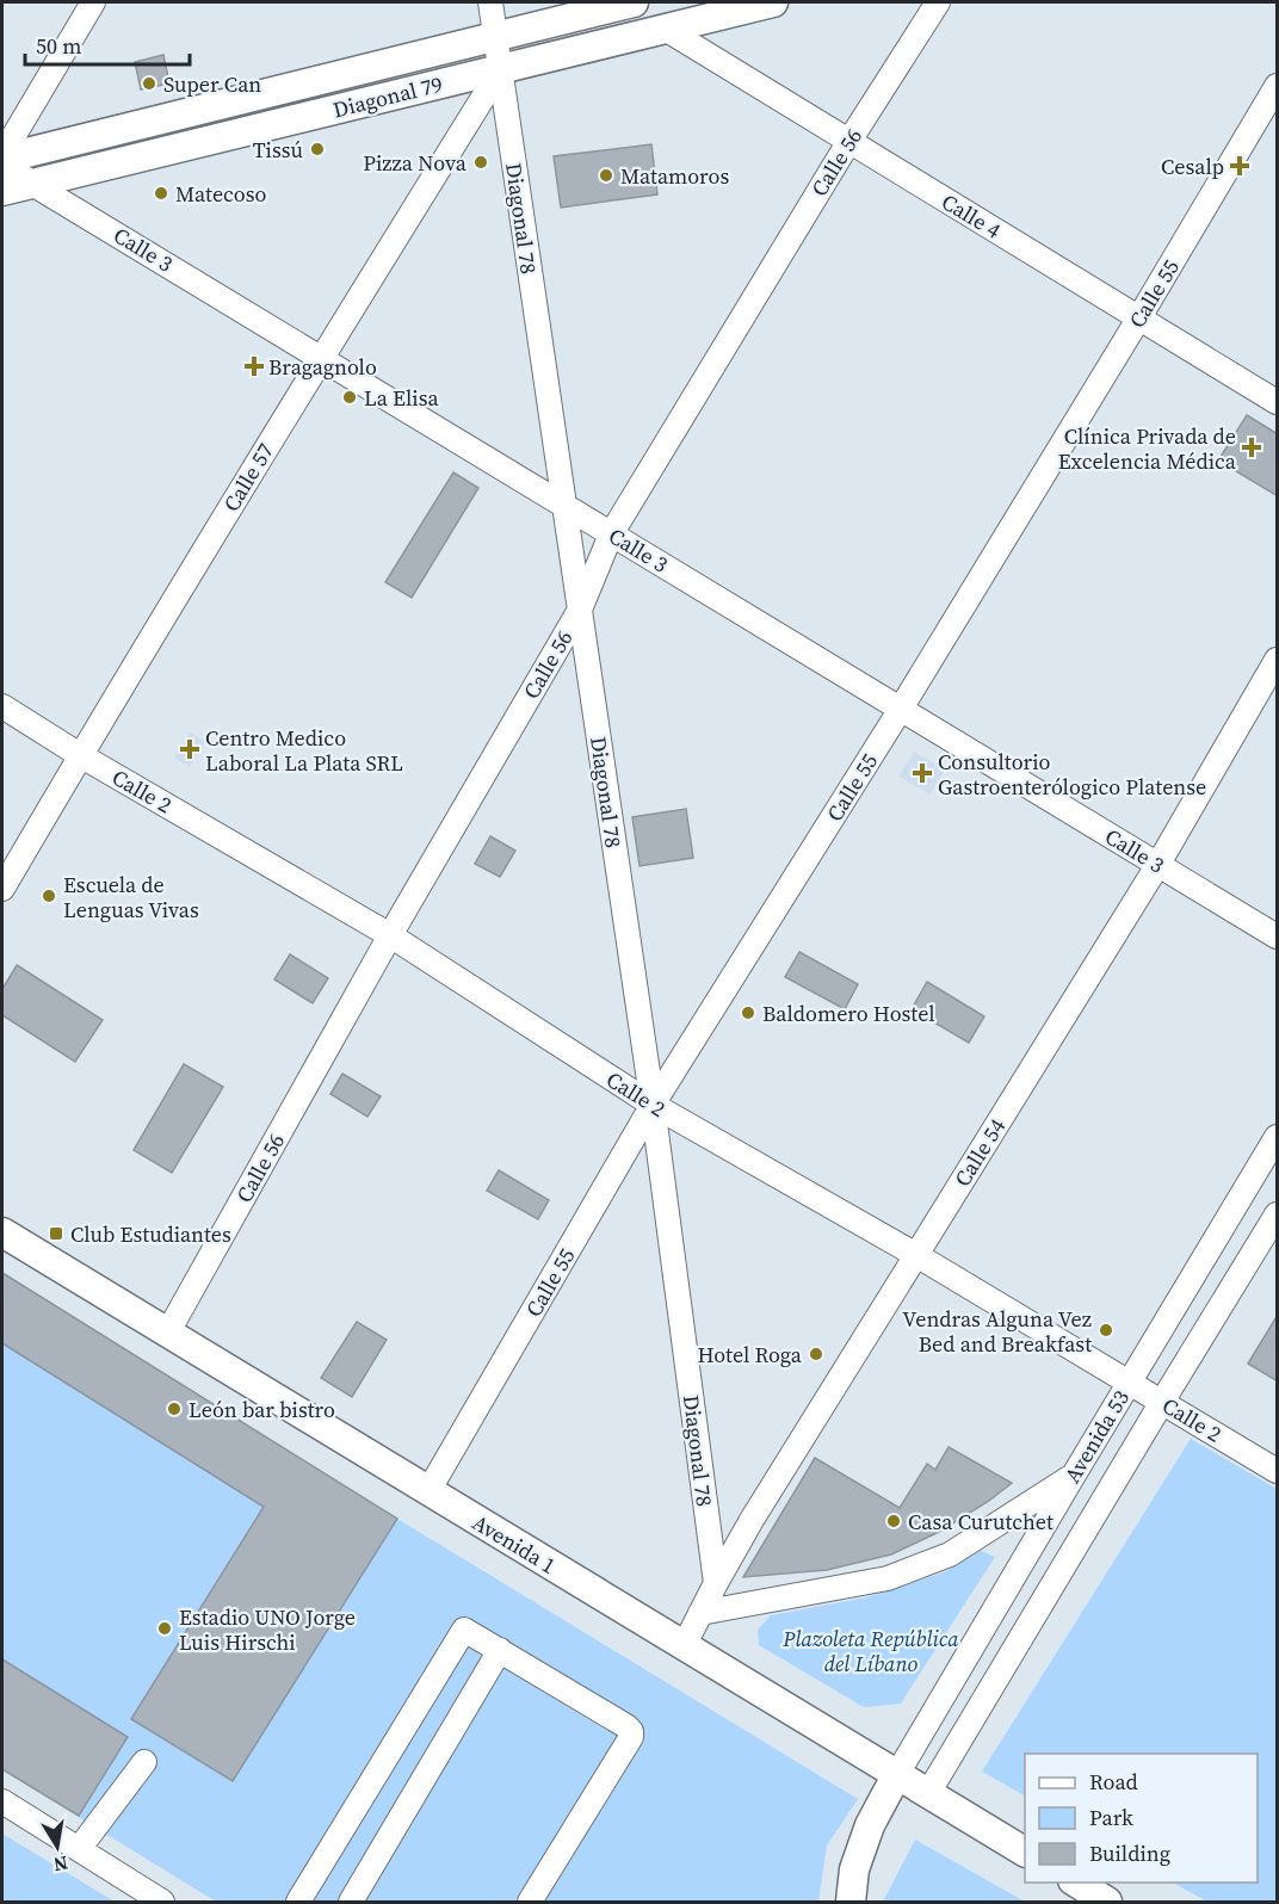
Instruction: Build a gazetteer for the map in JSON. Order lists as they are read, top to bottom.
{
  "streets": {
    "main road": ["Diagonal 79", "Avenida 1"],
    "street": [
      "Calle 56",
      "Calle 4",
      "Diagonal 78",
      "Calle 3",
      "Calle 55",
      "Calle 57",
      "Calle 2",
      "Calle 54",
      "Avenida 53"
    ]
  },
  "crossings": [
    ["Diagonal 79", "Calle 4"],
    ["Diagonal 79", "Diagonal 78"],
    ["Diagonal 79", "Calle 3"],
    ["Diagonal 79", "Calle 57"],
    ["Calle 56", "Calle 4"],
    ["Calle 56", "Diagonal 78"],
    ["Calle 56", "Calle 3"],
    ["Calle 56", "Calle 2"],
    ["Calle 56", "Avenida 1"],
    ["Calle 4", "Calle 55"],
    ["Diagonal 78", "Calle 3"],
    ["Diagonal 78", "Calle 55"],
    ["Diagonal 78", "Calle 57"],
    ["Diagonal 78", "Calle 2"],
    ["Diagonal 78", "Calle 54"],
    ["Calle 3", "Calle 55"],
    ["Calle 3", "Calle 57"],
    ["Calle 3", "Calle 54"],
    ["Calle 55", "Calle 2"],
    ["Calle 55", "Avenida 1"],
    ["Calle 57", "Calle 2"],
    ["Calle 2", "Calle 54"],
    ["Calle 2", "Avenida 53"],
    ["Calle 54", "Avenida 1"],
    ["Avenida 53", "Avenida 1"]
  ],
  "parks": ["Plazoleta República del Líbano"],
  "places": {
    "other": [
      "Super Can",
      "Tissú",
      "Pizza Nova",
      "Matamoros",
      "Matecoso",
      "La Elisa",
      "Escuela de Lenguas Vivas",
      "Baldomero Hostel",
      "Vendras Alguna Vez Bed and Breakfast",
      "Hotel Roga",
      "León bar bistro",
      "Casa Curutchet",
      "Estadio UNO Jorge Luis Hirschi"
    ],
    "health": [
      "Cesalp",
      "Bragagnolo",
      "Clínica Privada de Excelencia Médica",
      "Centro Medico Laboral La Plata SRL",
      "Consultorio Gastroenterólogico Platense"
    ],
    "transit": ["Club Estudiantes"]
  },
  "legend": ["Road", "Park", "Building"],
  "scale_bar": "50 m",
  "north": "bottom"
}
